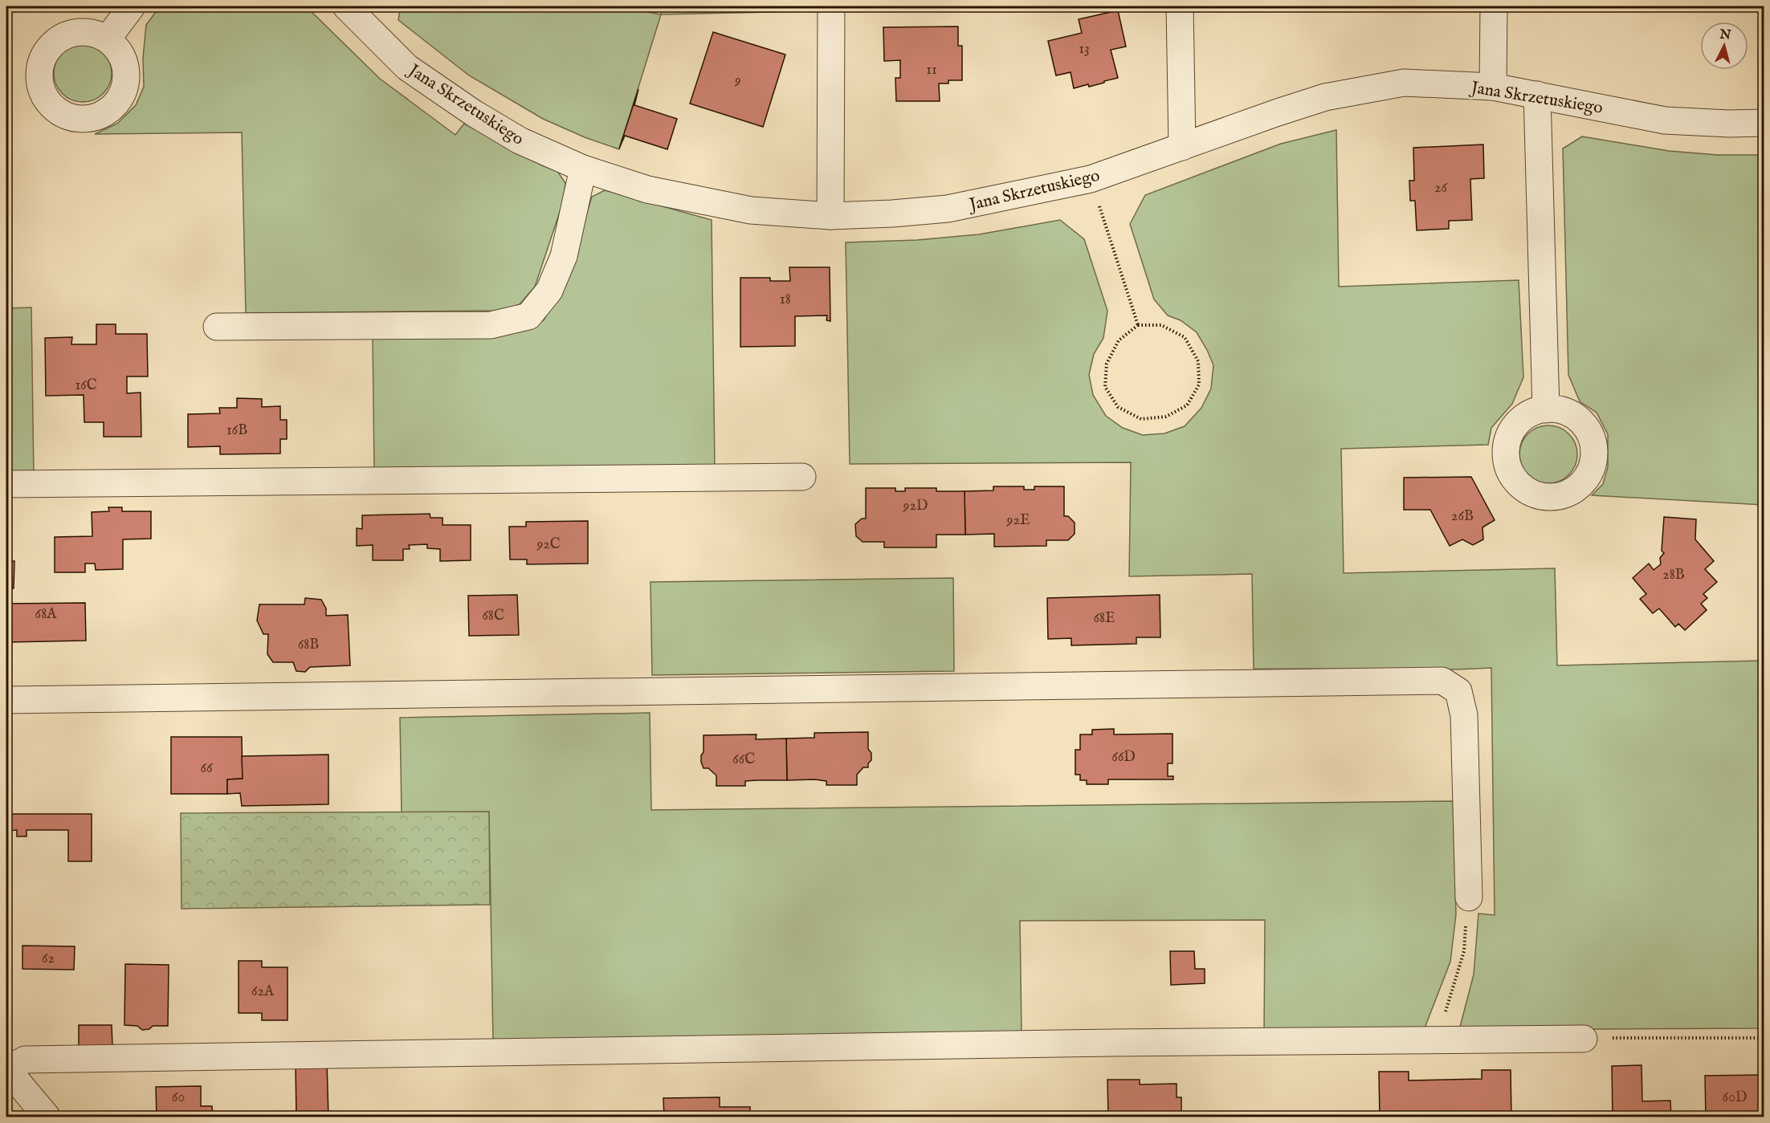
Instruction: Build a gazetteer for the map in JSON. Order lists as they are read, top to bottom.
{
  "streets": {
    "street": ["Jana Skrzetuskiego"]
  },
  "house_numbers": [
    "13",
    "11",
    "9",
    "26",
    "18",
    "16C",
    "16B",
    "92D",
    "26B",
    "92E",
    "92C",
    "28B",
    "68A",
    "68C",
    "68E",
    "68B",
    "66D",
    "66C",
    "66",
    "62",
    "62A",
    "60",
    "60D"
  ],
  "north": "top"
}
